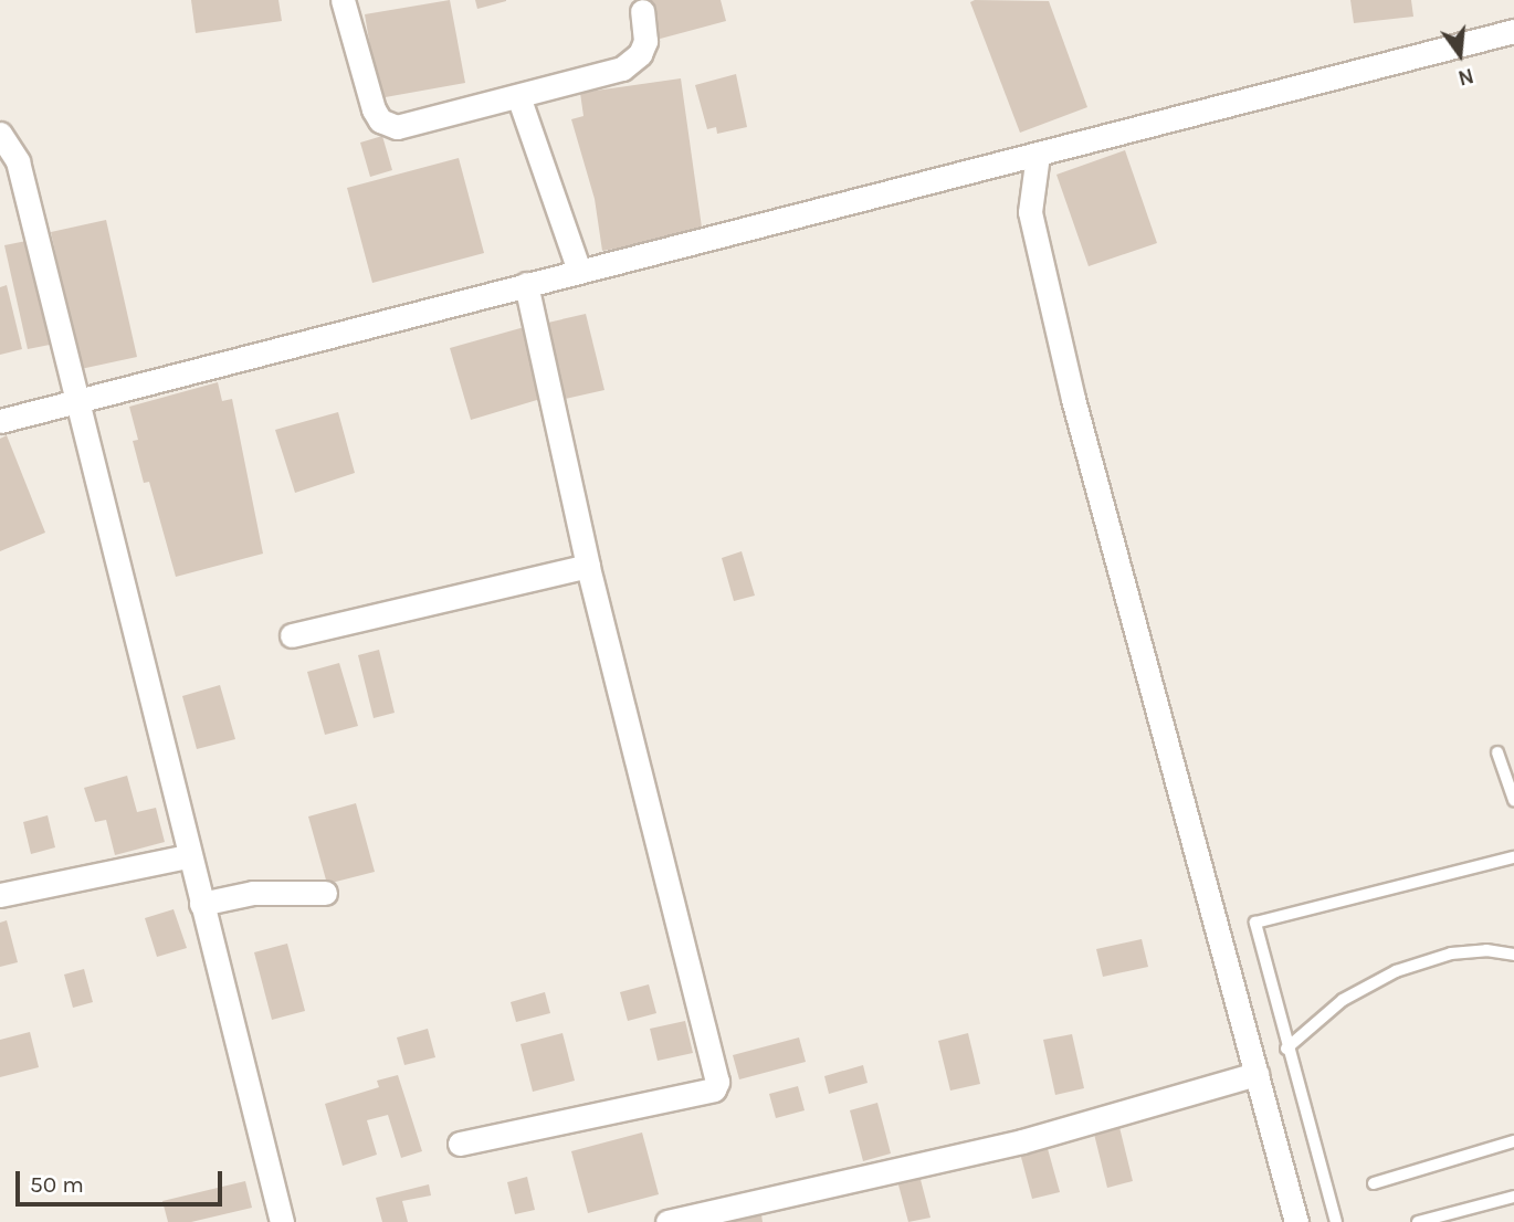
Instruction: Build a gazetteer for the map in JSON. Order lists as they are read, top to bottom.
{
  "scale_bar": "50 m",
  "north": "bottom"
}
